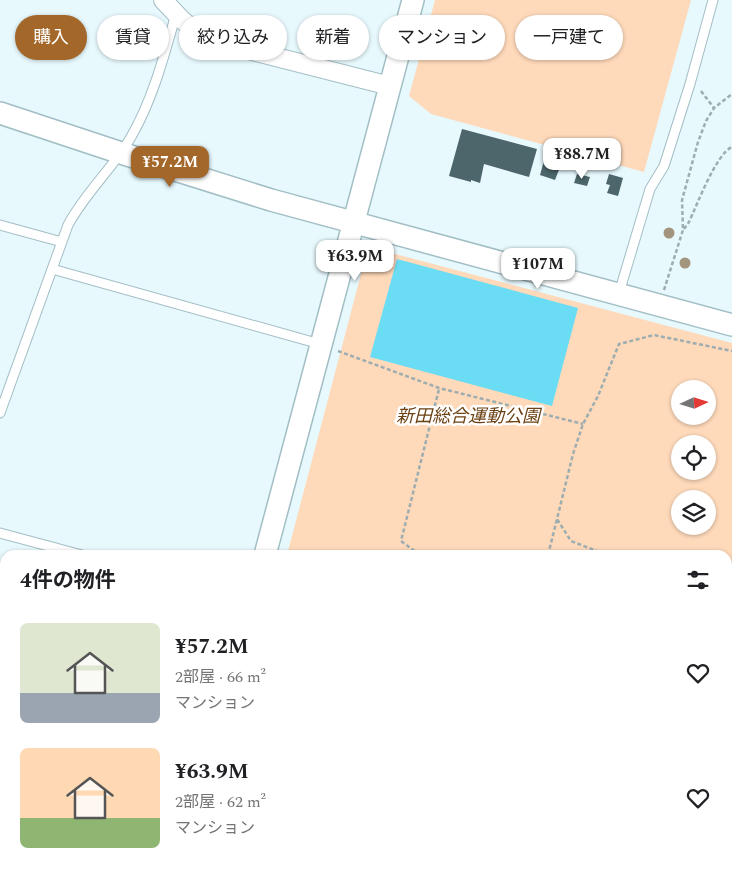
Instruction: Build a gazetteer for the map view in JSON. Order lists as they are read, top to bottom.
{
  "parks": ["新田総合運動公園"],
  "north": "right",
  "page": {
    "chip": [
      "購入",
      "賃貸",
      "絞り込み",
      "新着",
      "マンション",
      "一戸建て"
    ],
    "price": [
      "¥88.7M",
      "¥57.2M",
      "¥63.9M",
      "¥107M"
    ],
    "heading": "4件の物件",
    "list": [
      {
        "name": "¥57.2M",
        "note": "2部屋 · 66 m² · マンション"
      },
      {
        "name": "¥63.9M",
        "note": "2部屋 · 62 m² · マンション"
      }
    ]
  }
}
